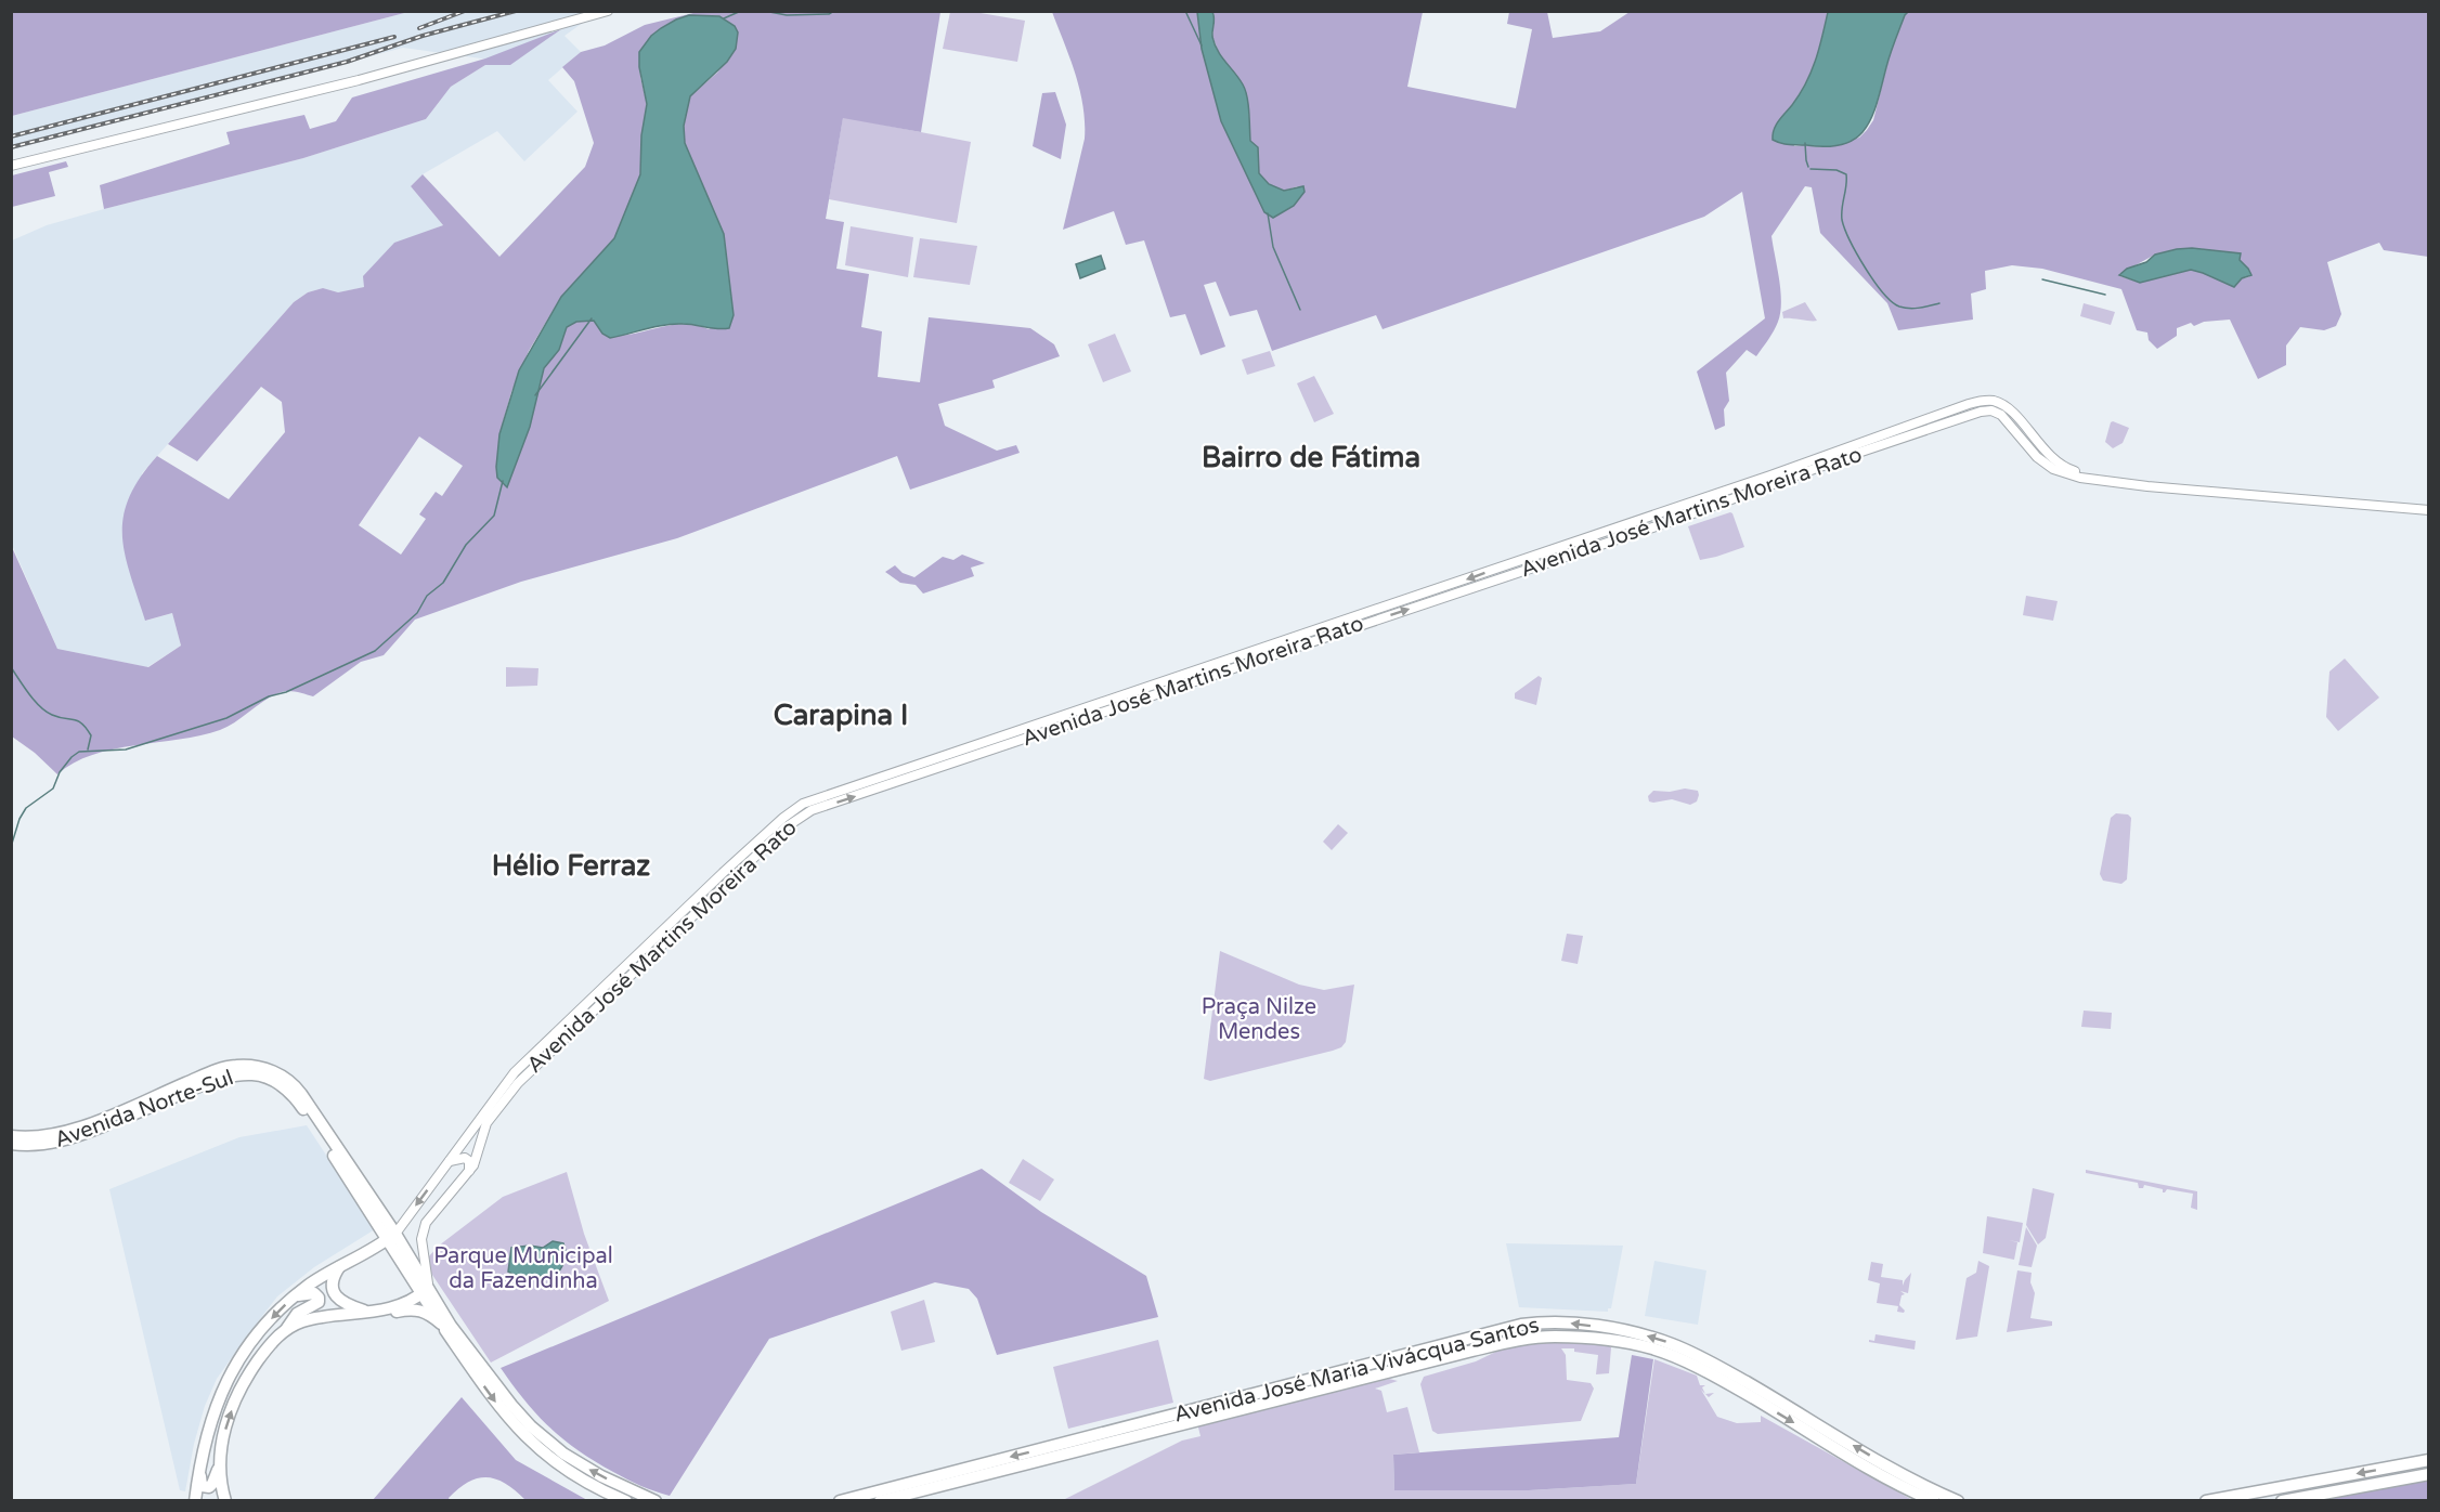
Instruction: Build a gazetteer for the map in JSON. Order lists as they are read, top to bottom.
{
  "streets": {
    "main road": ["Avenida Norte-Sul", "Avenida José Maria Vivácqua Santos"],
    "street": ["Avenida José Martins Moreira Rato"]
  },
  "crossings": [
    ["Avenida José Martins Moreira Rato", "Avenida Norte-Sul"]
  ],
  "districts": ["Bairro de Fátima", "Carapina I", "Hélio Ferraz"],
  "parks": ["Praça Nilze Mendes", "Parque Municipal da Fazendinha"]
}
